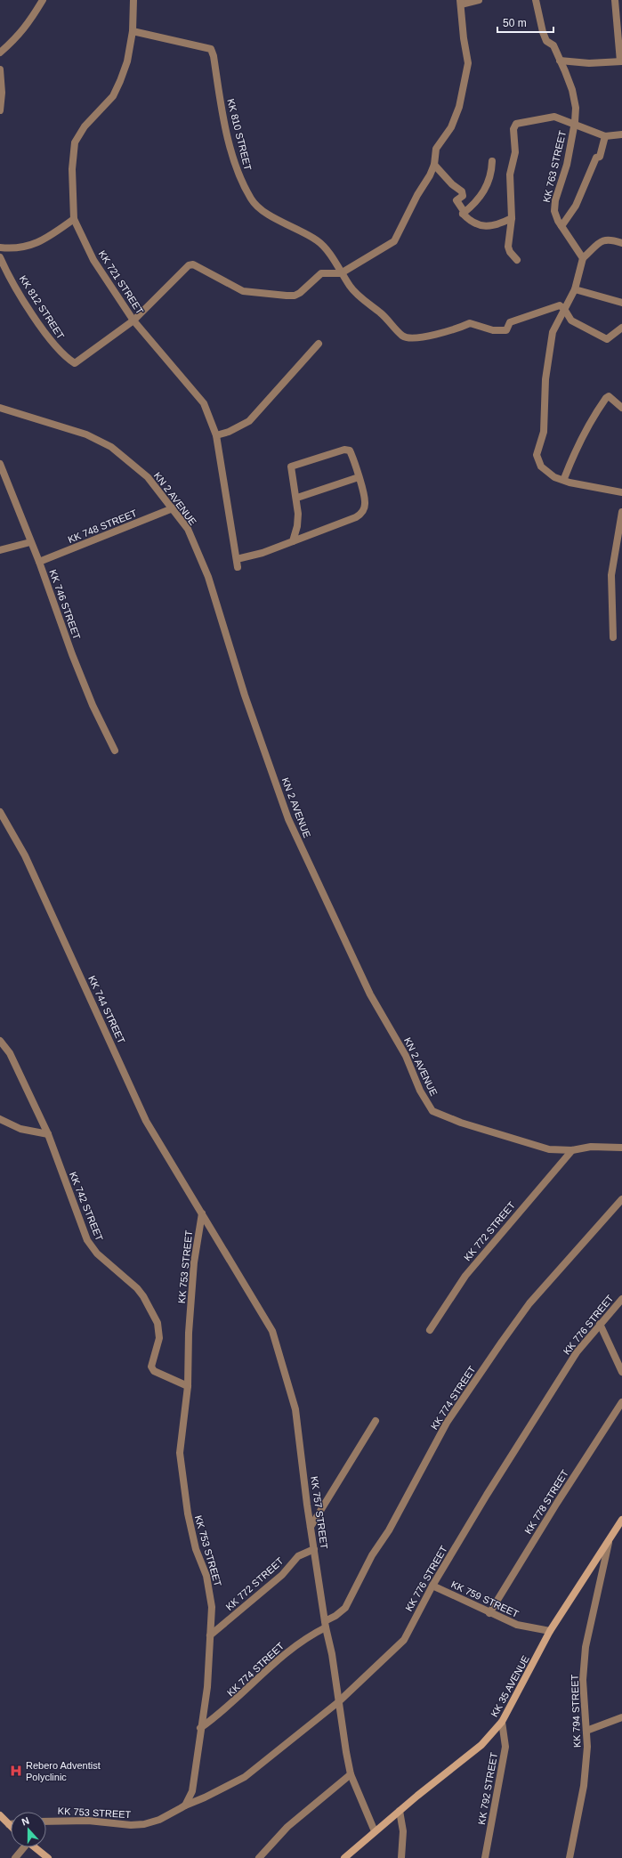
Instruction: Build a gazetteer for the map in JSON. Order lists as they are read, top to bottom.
{
  "streets": {
    "main road": ["KK 35 AVENUE"],
    "street": [
      "KK 810 STREET",
      "KK 763 STREET",
      "KK 721 STREET",
      "KK 812 STREET",
      "KN 2 AVENUE",
      "KK 748 STREET",
      "KK 746 STREET",
      "KK 744 STREET",
      "KK 742 STREET",
      "KK 772 STREET",
      "KK 753 STREET",
      "KK 776 STREET",
      "KK 774 STREET",
      "KK 778 STREET",
      "KK 757 STREET",
      "KK 759 STREET",
      "KK 794 STREET",
      "KK 792 STREET"
    ]
  },
  "crossings": [
    ["KK 810 STREET", "KK 721 STREET"],
    ["KK 810 STREET", "KK 812 STREET"],
    ["KK 721 STREET", "KK 812 STREET"],
    ["KN 2 AVENUE", "KK 748 STREET"],
    ["KN 2 AVENUE", "KK 772 STREET"],
    ["KK 748 STREET", "KK 746 STREET"],
    ["KK 744 STREET", "KK 753 STREET"],
    ["KK 744 STREET", "KK 757 STREET"],
    ["KK 742 STREET", "KK 753 STREET"],
    ["KK 772 STREET", "KK 753 STREET"],
    ["KK 772 STREET", "KK 757 STREET"],
    ["KK 753 STREET", "KK 776 STREET"],
    ["KK 753 STREET", "KK 774 STREET"],
    ["KK 753 STREET", "KK 757 STREET"],
    ["KK 776 STREET", "KK 757 STREET"],
    ["KK 776 STREET", "KK 759 STREET"],
    ["KK 774 STREET", "KK 757 STREET"],
    ["KK 778 STREET", "KK 759 STREET"],
    ["KK 757 STREET", "KK 35 AVENUE"],
    ["KK 759 STREET", "KK 35 AVENUE"],
    ["KK 35 AVENUE", "KK 794 STREET"],
    ["KK 35 AVENUE", "KK 792 STREET"]
  ],
  "places": {
    "hospital": ["Rebero Adventist Polyclinic"]
  },
  "scale_bar": "50 m",
  "north": "top"
}
